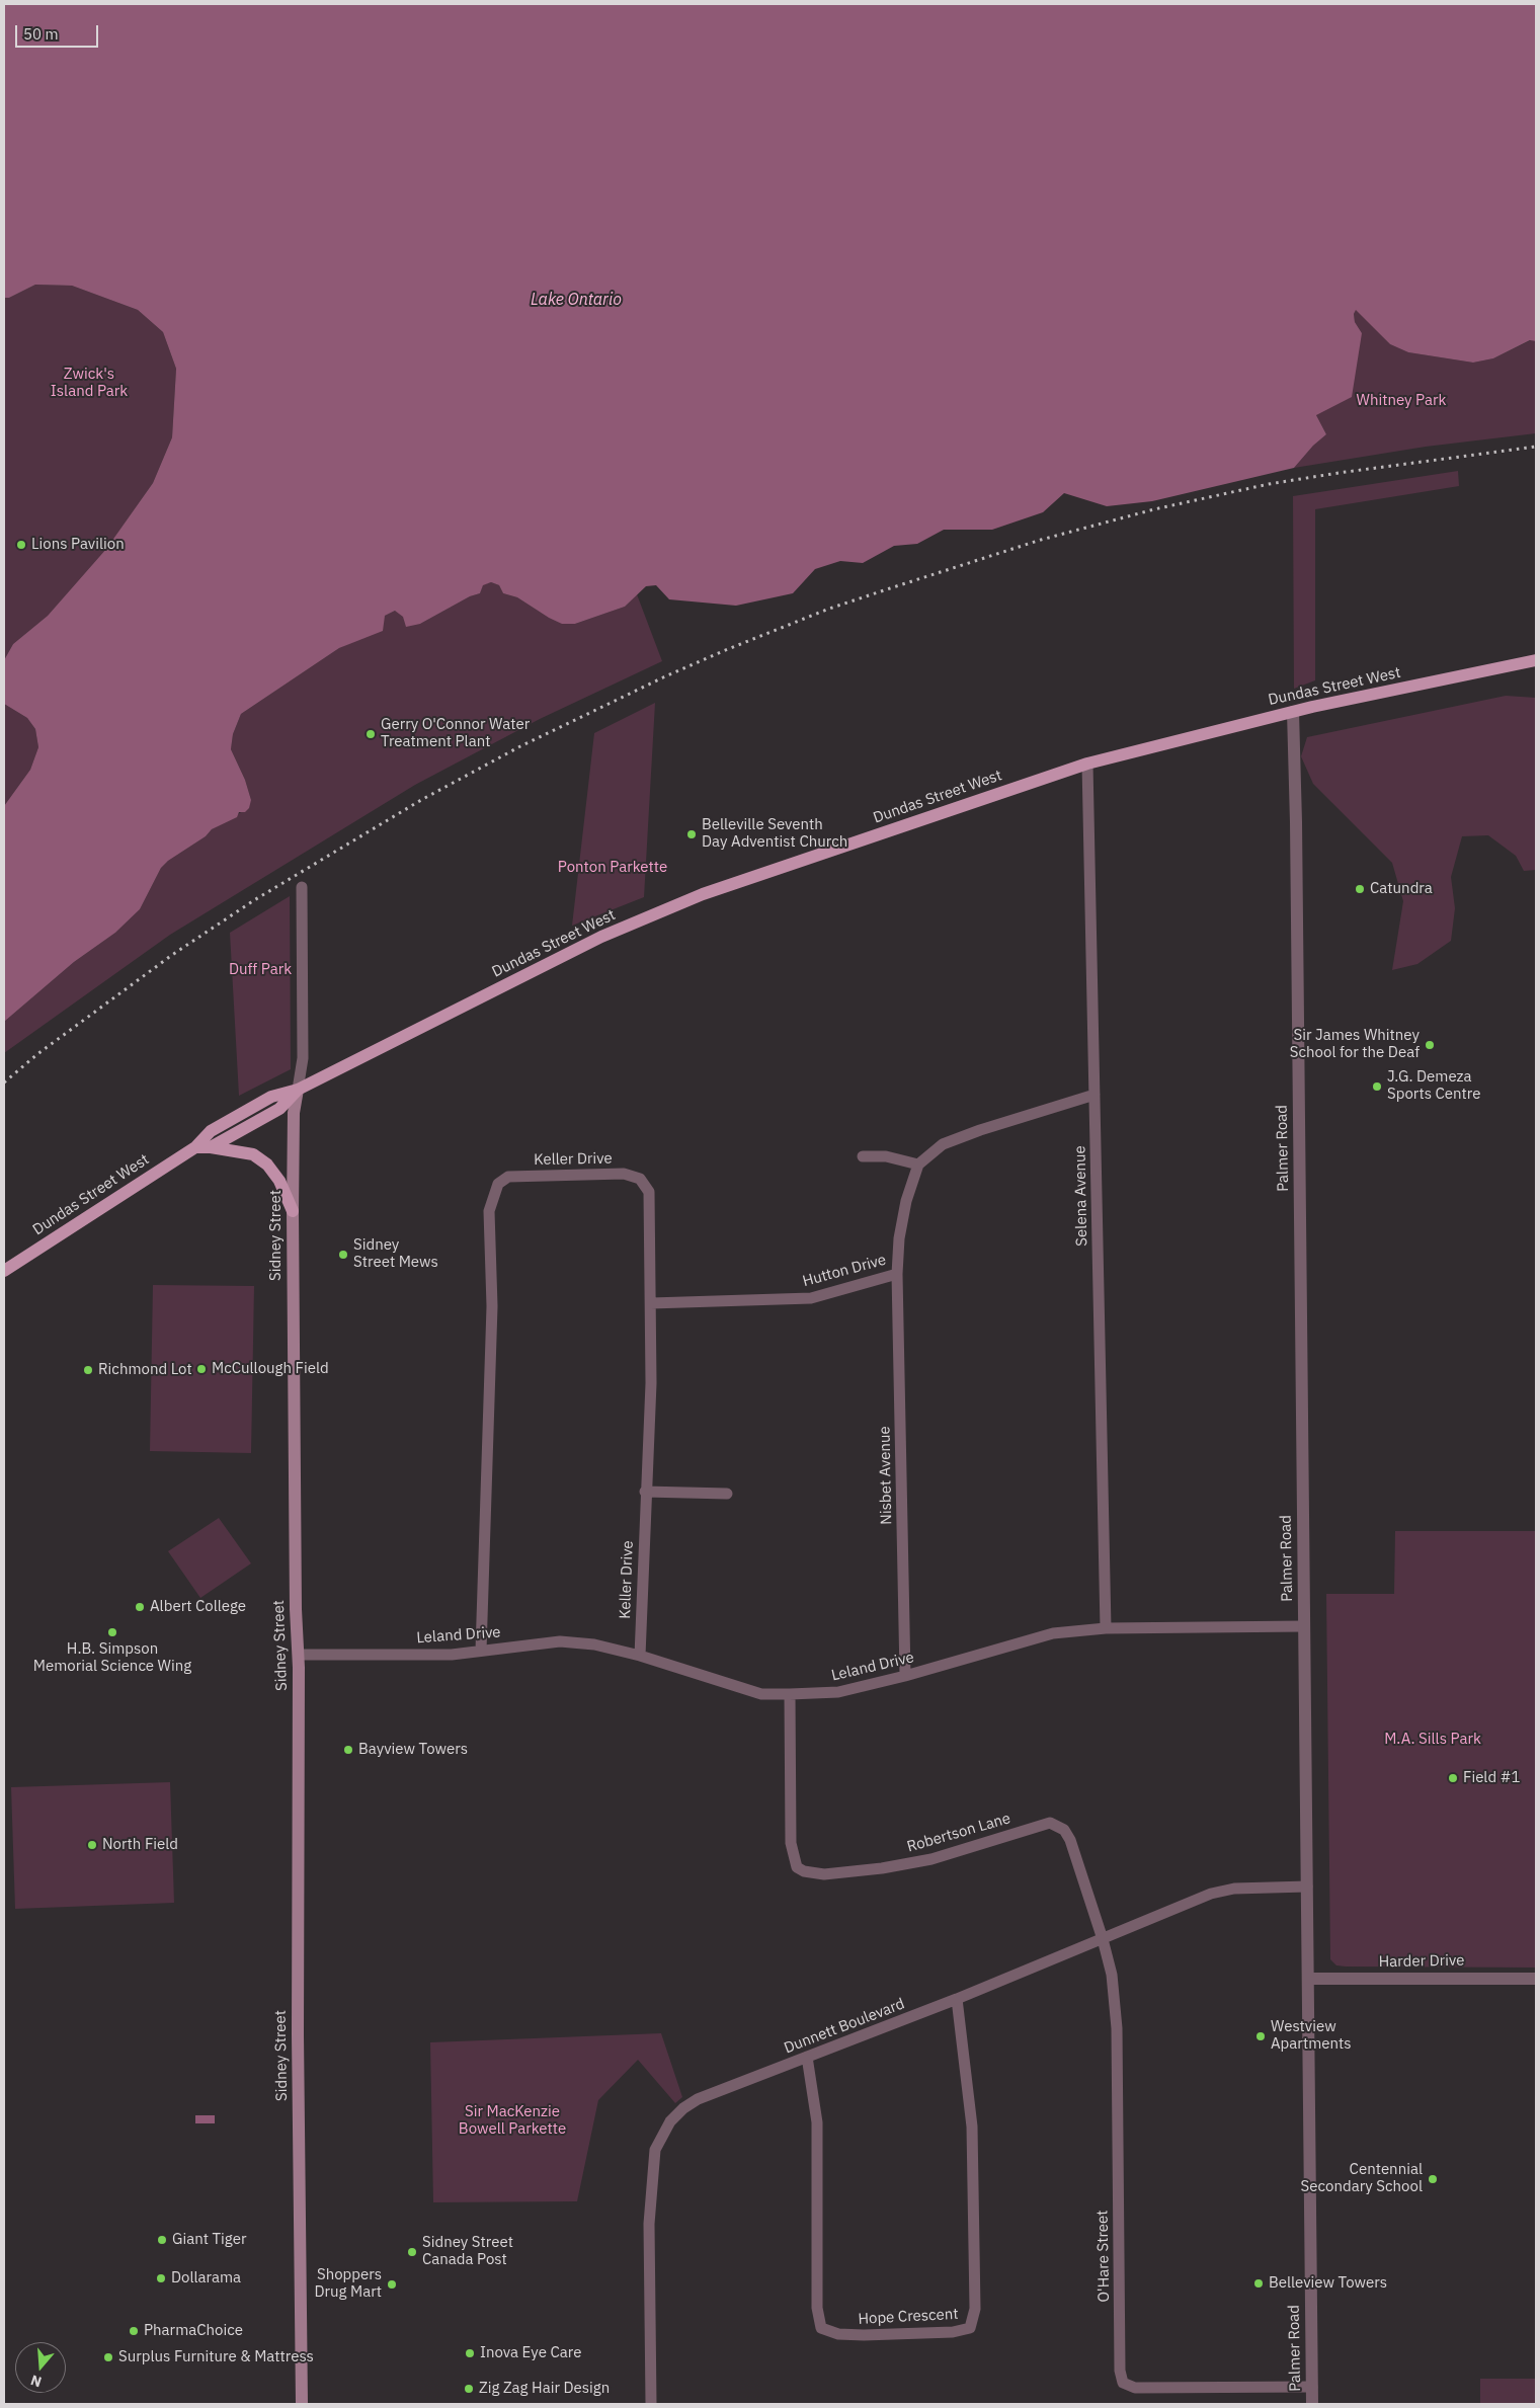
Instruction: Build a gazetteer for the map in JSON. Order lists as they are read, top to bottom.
{
  "streets": {
    "main road": ["Dundas Street West", "Sidney Street"],
    "street": [
      "Palmer Road",
      "Keller Drive",
      "Selena Avenue",
      "Hutton Drive",
      "Nisbet Avenue",
      "Leland Drive",
      "Robertson Lane",
      "Harder Drive",
      "Dunnett Boulevard",
      "O'Hare Street",
      "Hope Crescent"
    ]
  },
  "crossings": [
    ["Dundas Street West", "Palmer Road"],
    ["Dundas Street West", "Selena Avenue"],
    ["Dundas Street West", "Sidney Street"],
    ["Palmer Road", "Leland Drive"],
    ["Palmer Road", "Harder Drive"],
    ["Palmer Road", "Dunnett Boulevard"],
    ["Palmer Road", "O'Hare Street"],
    ["Keller Drive", "Hutton Drive"],
    ["Keller Drive", "Leland Drive"],
    ["Selena Avenue", "Leland Drive"],
    ["Sidney Street", "Leland Drive"],
    ["Hutton Drive", "Nisbet Avenue"],
    ["Nisbet Avenue", "Leland Drive"],
    ["Leland Drive", "Robertson Lane"],
    ["Robertson Lane", "Dunnett Boulevard"],
    ["Robertson Lane", "O'Hare Street"],
    ["Dunnett Boulevard", "O'Hare Street"],
    ["Dunnett Boulevard", "Hope Crescent"]
  ],
  "water": ["Lake Ontario"],
  "parks": [
    "Zwick's Island Park",
    "Whitney Park",
    "Ponton Parkette",
    "Duff Park",
    "M.A. Sills Park",
    "Sir MacKenzie Bowell Parkette"
  ],
  "places": [
    "Lions Pavilion",
    "Gerry O'Connor Water Treatment Plant",
    "Belleville Seventh Day Adventist Church",
    "Catundra",
    "Sir James Whitney School for the Deaf",
    "J.G. Demeza Sports Centre",
    "Sidney Street Mews",
    "McCullough Field",
    "Richmond Lot",
    "Albert College",
    "H.B. Simpson Memorial Science Wing",
    "Bayview Towers",
    "Field #1",
    "North Field",
    "Westview Apartments",
    "Centennial Secondary School",
    "Giant Tiger",
    "Sidney Street Canada Post",
    "Dollarama",
    "Belleview Towers",
    "Shoppers Drug Mart",
    "PharmaChoice",
    "Inova Eye Care",
    "Surplus Furniture & Mattress",
    "Zig Zag Hair Design"
  ],
  "scale_bar": "50 m",
  "north": "bottom"
}
